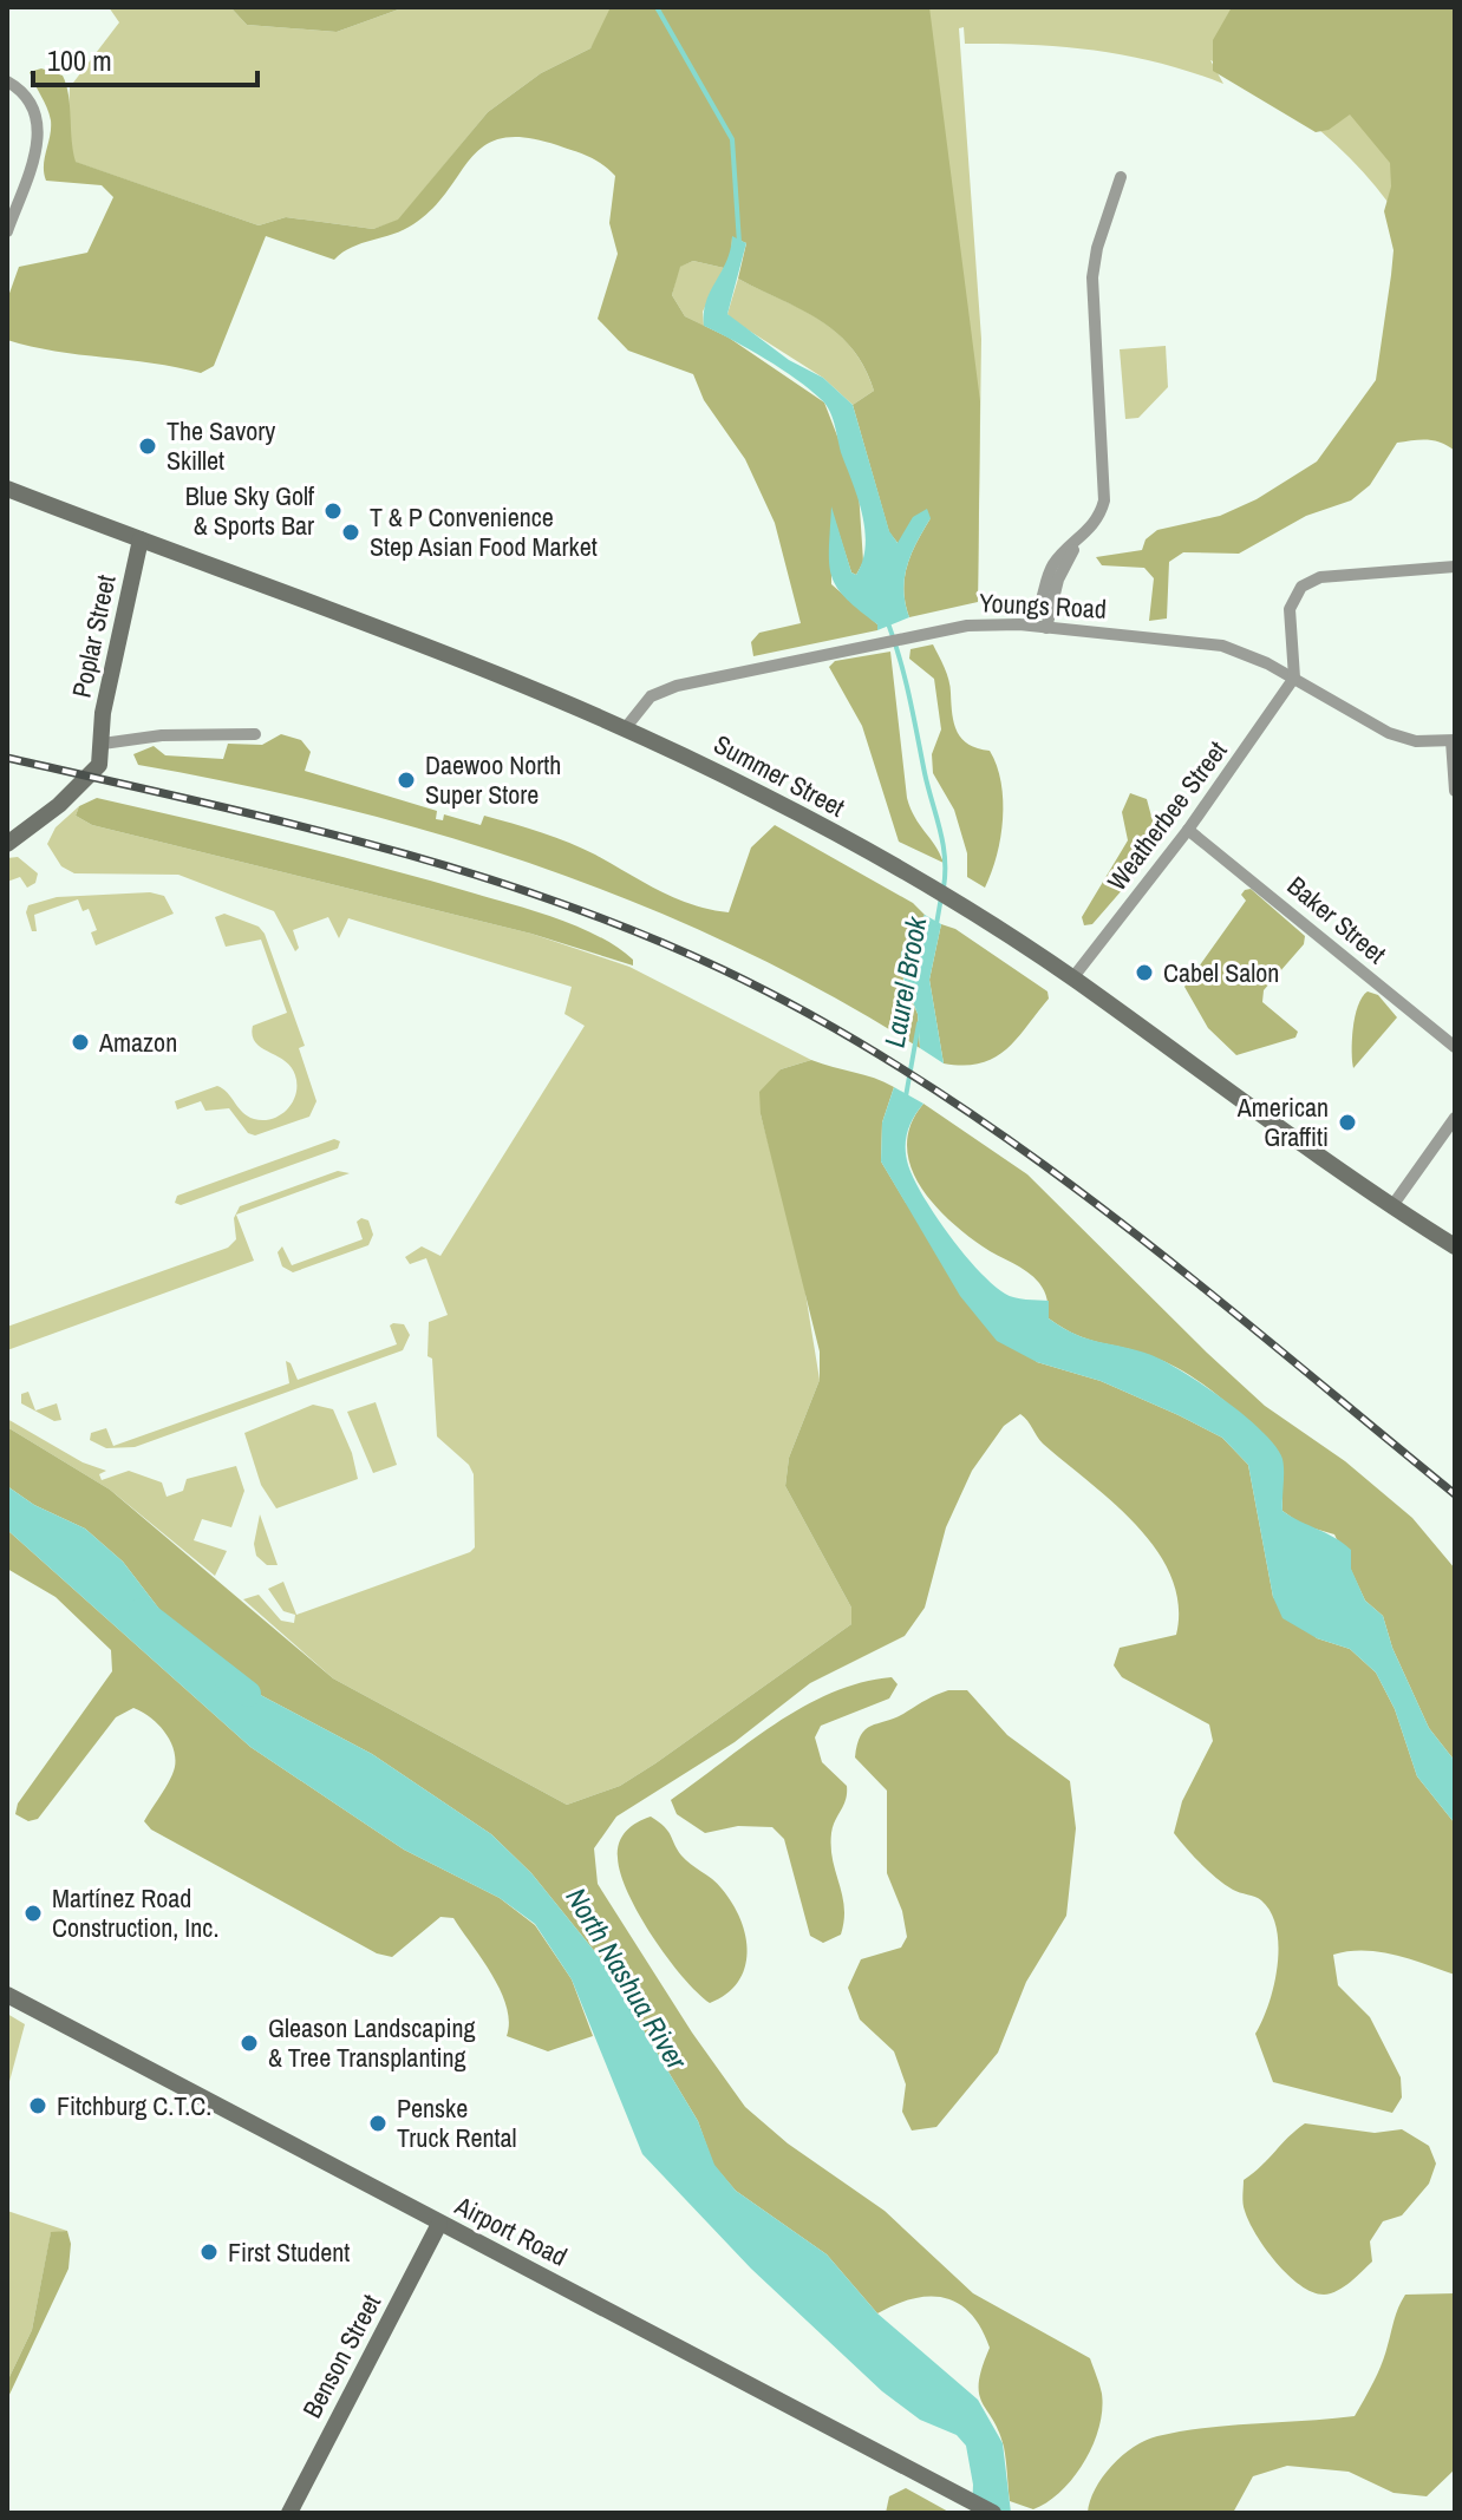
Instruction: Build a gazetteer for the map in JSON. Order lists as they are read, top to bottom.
{
  "streets": {
    "main road": [
      "Poplar Street",
      "Summer Street",
      "Airport Road",
      "Benson Street"
    ],
    "street": ["Youngs Road", "Weatherbee Street", "Baker Street"]
  },
  "crossings": [
    ["Youngs Road", "Summer Street"],
    ["Youngs Road", "Weatherbee Street"],
    ["Poplar Street", "Summer Street"],
    ["Summer Street", "Weatherbee Street"],
    ["Weatherbee Street", "Baker Street"],
    ["Airport Road", "Benson Street"]
  ],
  "water": ["Laurel Brook", "North Nashua River"],
  "places": [
    "The Savory Skillet",
    "Blue Sky Golf & Sports Bar",
    "T & P Convenience Step Asian Food Market",
    "Daewoo North Super Store",
    "Cabel Salon",
    "Amazon",
    "American Graffiti",
    "Martínez Road Construction, Inc.",
    "Gleason Landscaping & Tree Transplanting",
    "Fitchburg C.T.C.",
    "Penske Truck Rental",
    "First Student"
  ],
  "scale_bar": "100 m"
}
